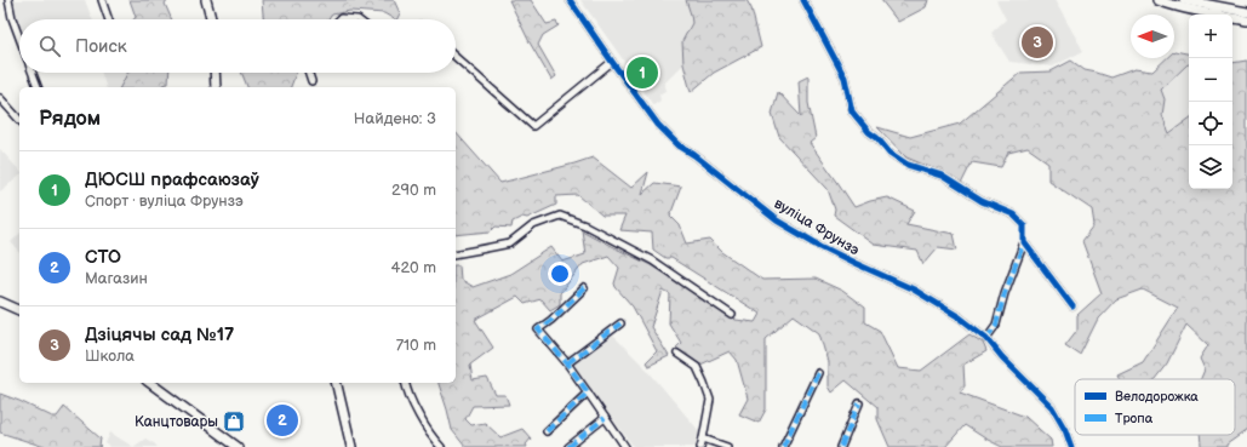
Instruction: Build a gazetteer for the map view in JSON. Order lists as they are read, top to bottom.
{
  "streets": {
    "street": ["вуліца Фрунзэ"]
  },
  "places": {
    "shop": ["Канцтовары"]
  },
  "legend": ["Велодорожка", "Тропа"],
  "north": "left",
  "page": {
    "map_buttons": ["+", "−"],
    "search": "Поиск",
    "pins": ["3", "1", "2"],
    "heading": ["Рядом", "Найдено: 3"],
    "list": [
      {
        "mark": "1",
        "name": "ДЮСШ прафсаюзаў",
        "note": "Спорт · вуліца Фрунзэ",
        "value": "290 m"
      },
      {
        "mark": "2",
        "name": "СТО",
        "note": "Магазин",
        "value": "420 m"
      },
      {
        "mark": "3",
        "name": "Дзіцячы сад №17",
        "note": "Школа",
        "value": "710 m"
      }
    ]
  }
}
